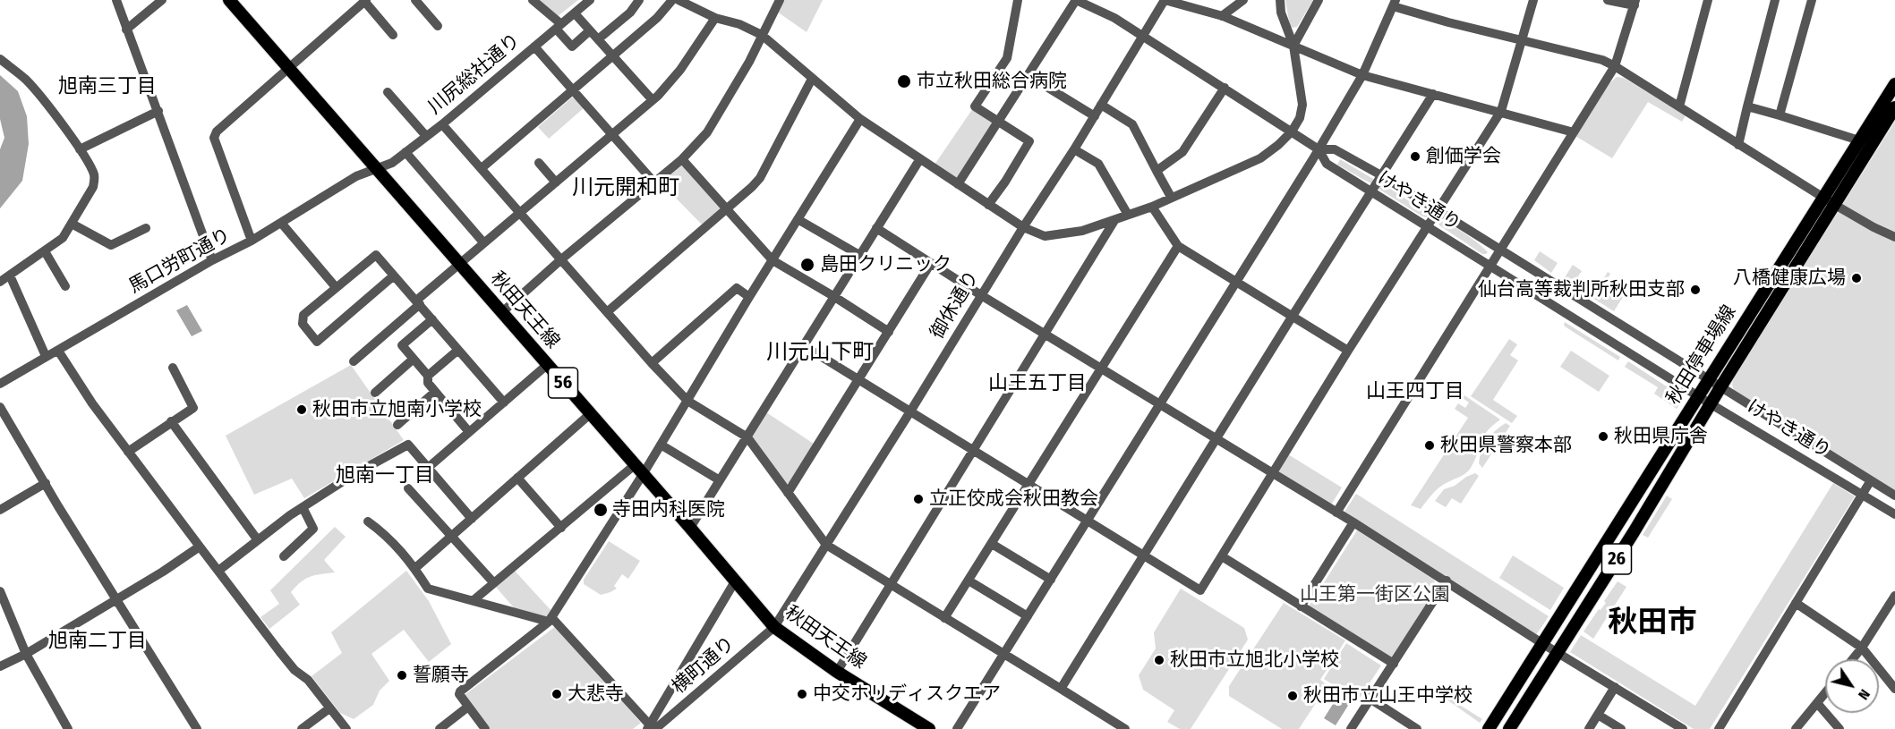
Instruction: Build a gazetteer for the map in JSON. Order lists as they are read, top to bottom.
{
  "streets": {
    "main road": [
      "秋田天王線",
      "秋田停車場線",
      "56",
      "26"
    ],
    "street": [
      "川尻総社通り",
      "けやき通り",
      "馬口労町通り",
      "御休通り",
      "横町通り"
    ]
  },
  "crossings": [
    ["川尻総社通り", "馬口労町通り"],
    ["川尻総社通り", "秋田天王線"],
    ["けやき通り", "秋田停車場線"],
    ["馬口労町通り", "秋田天王線"],
    ["御休通り", "秋田天王線"],
    ["御休通り", "横町通り"],
    ["秋田天王線", "横町通り"]
  ],
  "districts": [
    "旭南三丁目",
    "川元開和町",
    "川元山下町",
    "山王五丁目",
    "山王四丁目",
    "旭南一丁目",
    "秋田市",
    "旭南二丁目"
  ],
  "parks": ["山王第一街区公園"],
  "places": [
    "市立秋田総合病院",
    "創価学会",
    "島田クリニック",
    "八橋健康広場",
    "仙台高等裁判所秋田支部",
    "秋田市立旭南小学校",
    "秋田県庁舎",
    "秋田県警察本部",
    "立正佼成会秋田教会",
    "寺田内科医院",
    "秋田市立旭北小学校",
    "誓願寺",
    "大悲寺",
    "中交ホリディスクエア",
    "秋田市立山王中学校"
  ],
  "north": "bottom right"
}
